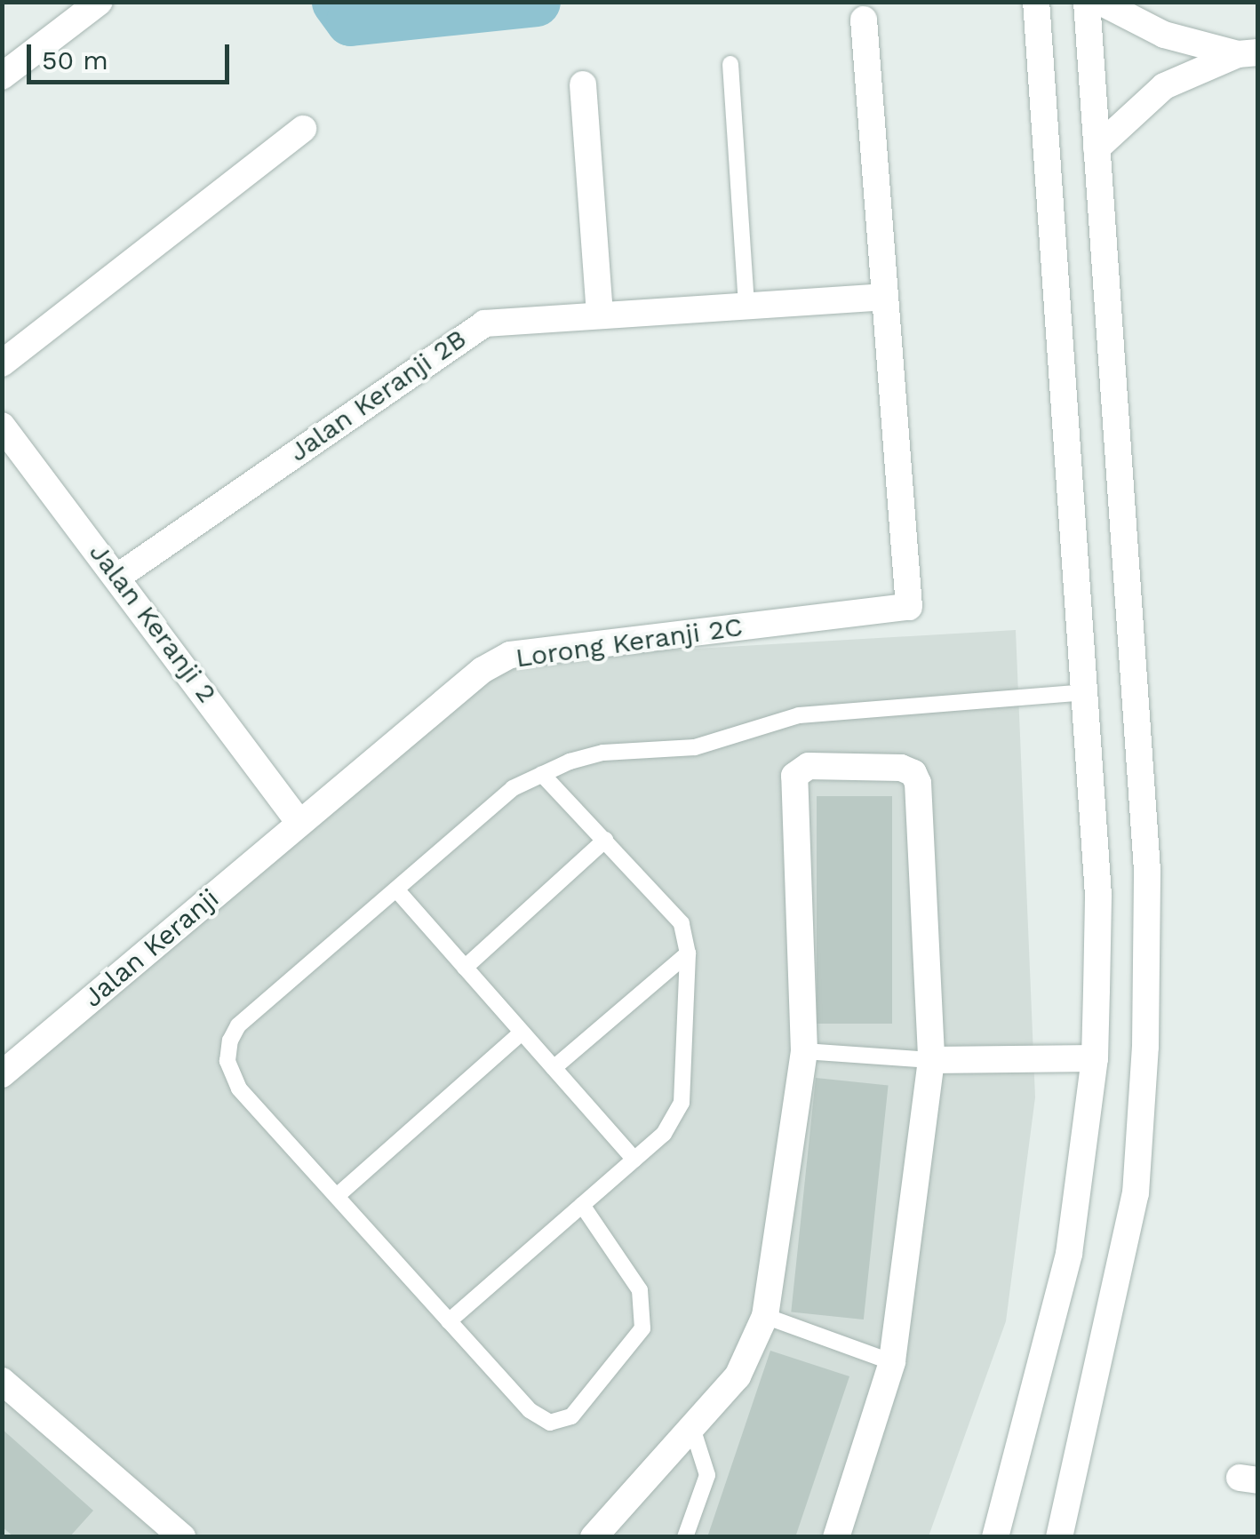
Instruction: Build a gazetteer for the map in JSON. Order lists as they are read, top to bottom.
{
  "streets": {
    "street": [
      "Jalan Keranji 2B",
      "Jalan Keranji 2",
      "Lorong Keranji 2C",
      "Jalan Keranji"
    ]
  },
  "crossings": [
    ["Jalan Keranji 2B", "Jalan Keranji 2"],
    ["Jalan Keranji 2B", "Lorong Keranji 2C"],
    ["Jalan Keranji 2", "Lorong Keranji 2C"],
    ["Jalan Keranji 2", "Jalan Keranji"],
    ["Lorong Keranji 2C", "Jalan Keranji"]
  ],
  "scale_bar": "50 m"
}
